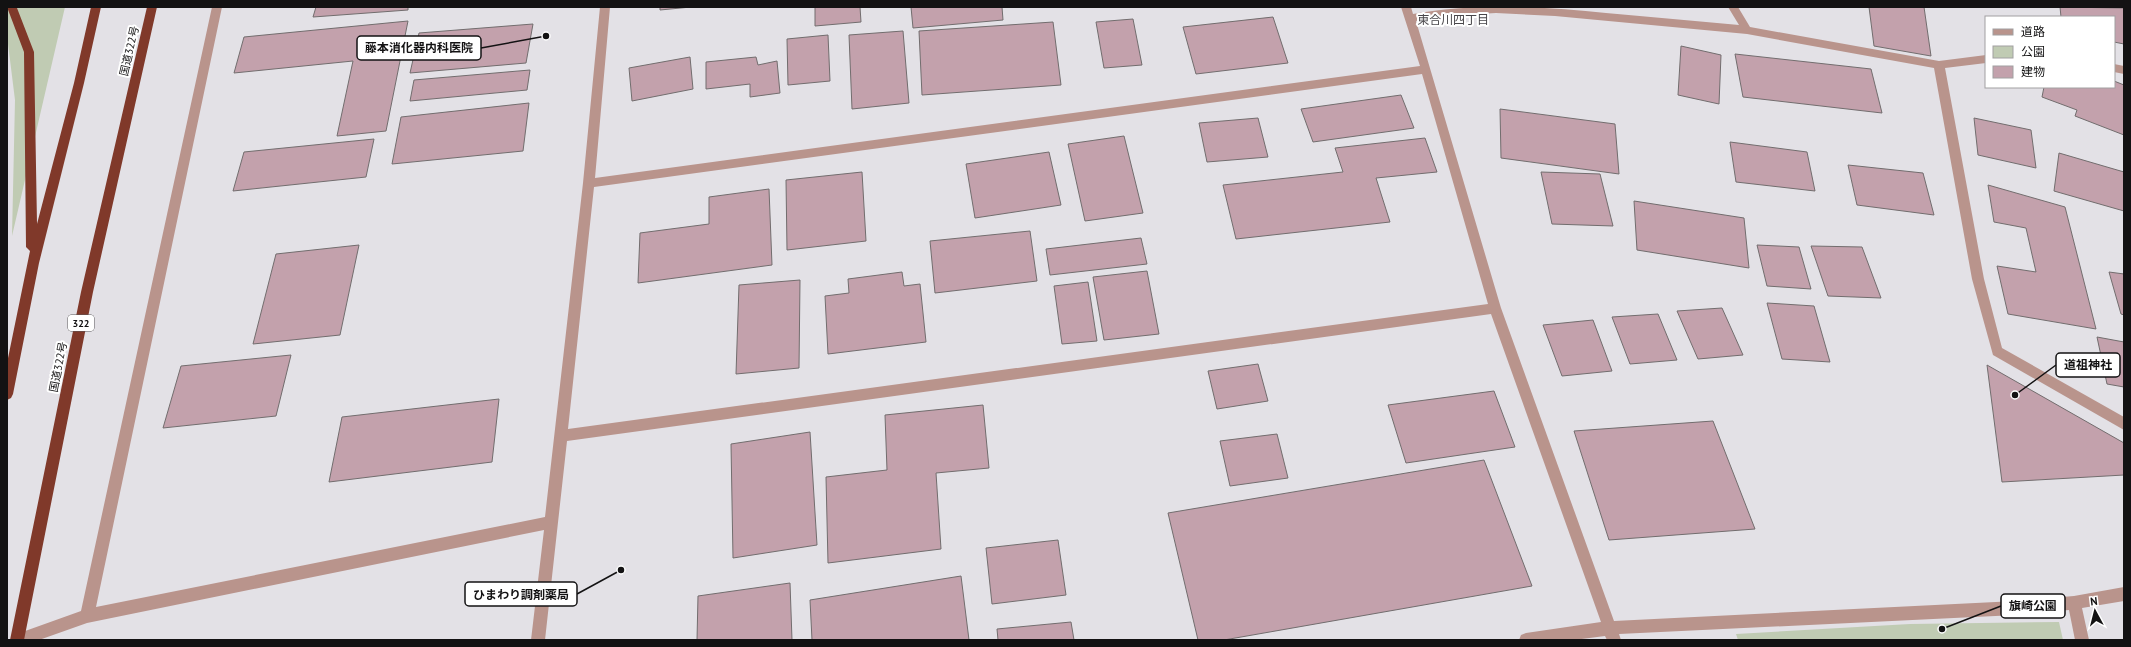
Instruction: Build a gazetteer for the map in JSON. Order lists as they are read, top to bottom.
{
  "streets": {
    "highway": ["国道322号", "322"]
  },
  "districts": ["東合川四丁目"],
  "places": [
    "藤本消化器内科医院",
    "道祖神社",
    "ひまわり調剤薬局",
    "旗崎公園"
  ],
  "legend": ["道路", "公園", "建物"],
  "north": "top"
}
